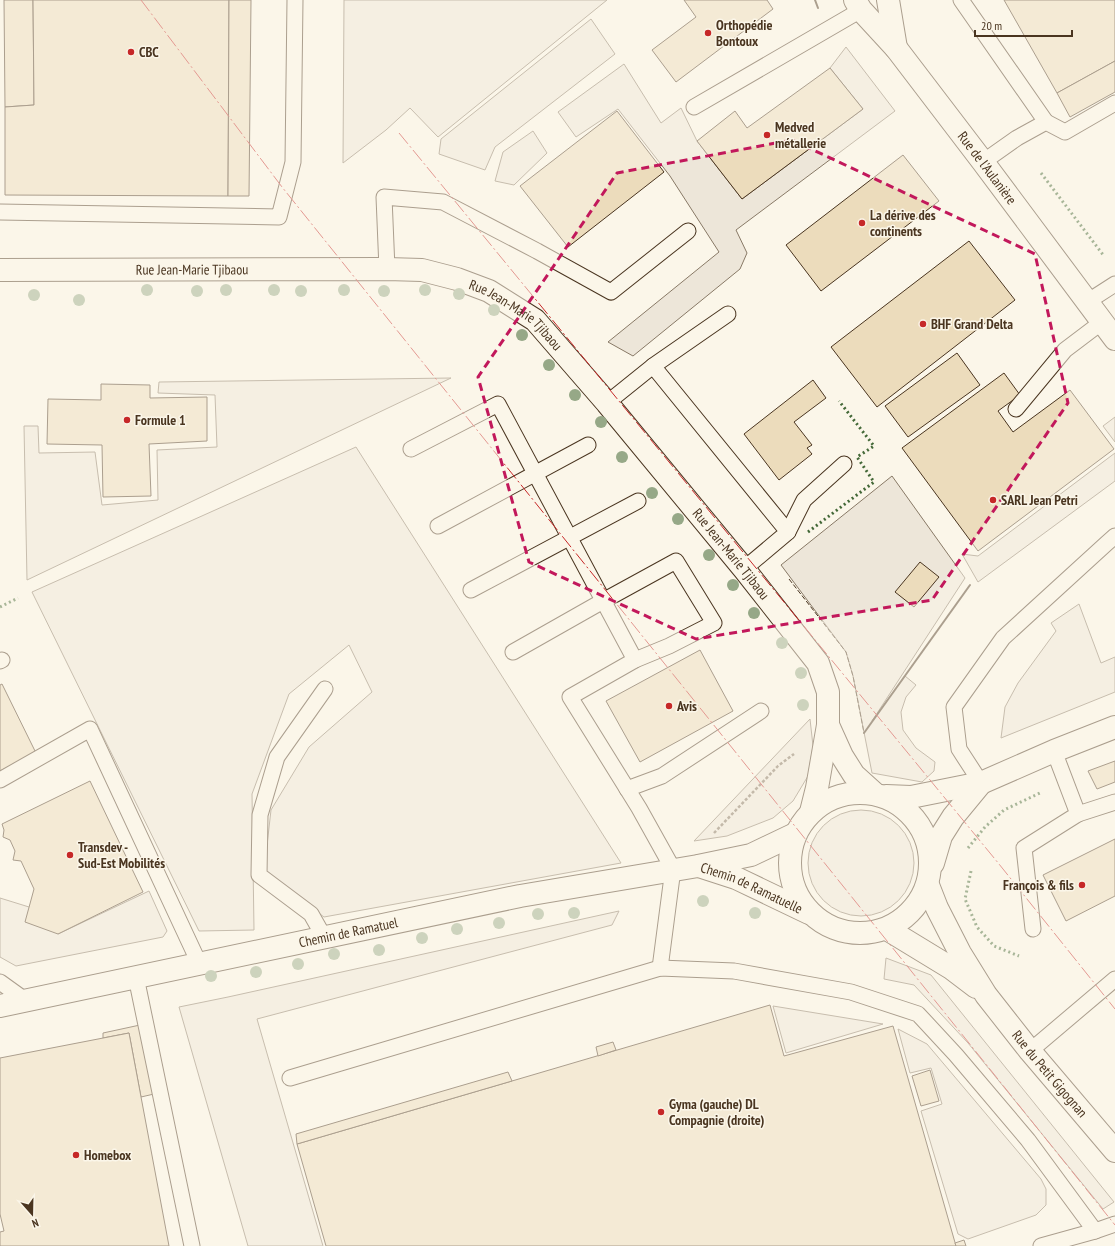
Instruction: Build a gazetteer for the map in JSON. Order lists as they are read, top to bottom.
{
  "streets": {
    "street": [
      "Rue de l'Aulanière",
      "Rue Jean-Marie Tjibaou",
      "Chemin de Ramatuelle",
      "Chemin de Ramatuel",
      "Rue du Petit Gigognan"
    ]
  },
  "crossings": [
    ["Rue Jean-Marie Tjibaou", "Chemin de Ramatuelle"],
    ["Rue Jean-Marie Tjibaou", "Rue du Petit Gigognan"],
    ["Chemin de Ramatuelle", "Chemin de Ramatuel"],
    ["Chemin de Ramatuelle", "Rue du Petit Gigognan"]
  ],
  "places": [
    "Orthopédie Bontoux",
    "CBC",
    "Medved métallerie",
    "La dérive des continents",
    "BHF Grand Delta",
    "Formule 1",
    "SARL Jean Petri",
    "Avis",
    "Transdev - Sud-Est Mobilités",
    "François & fils",
    "Gyma (gauche) DL Compagnie (droite)",
    "Homebox"
  ],
  "scale_bar": "20 m",
  "north": "bottom"
}
